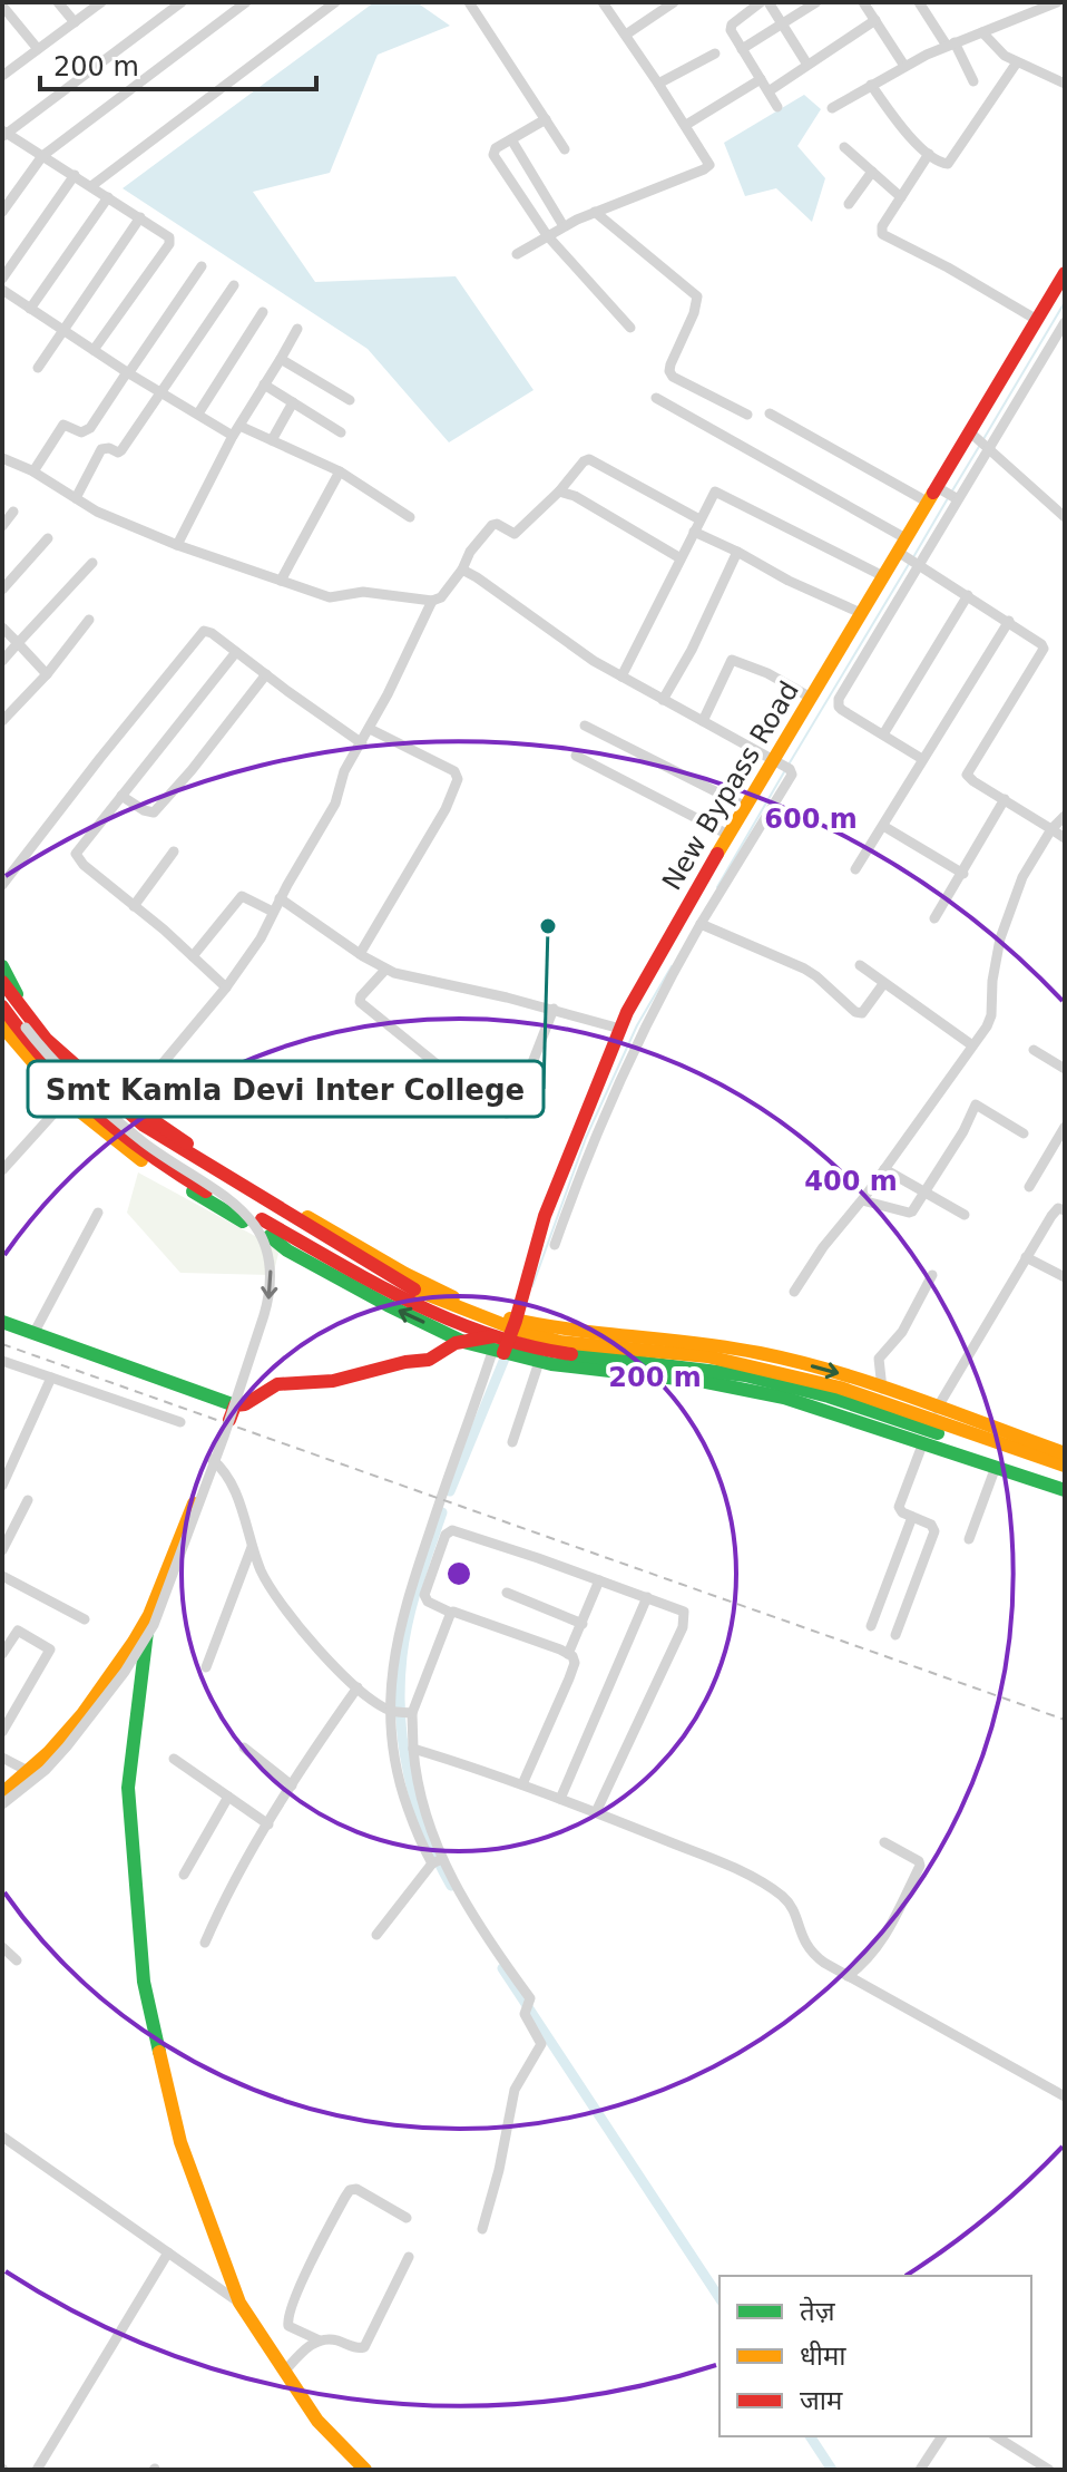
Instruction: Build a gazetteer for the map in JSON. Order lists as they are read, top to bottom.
{
  "streets": {
    "main road": ["New Bypass Road"]
  },
  "places": ["Smt Kamla Devi Inter College"],
  "legend": ["तेज़", "धीमा", "जाम"],
  "scale_bar": "200 m",
  "rings": ["600 m", "400 m", "200 m"]
}
